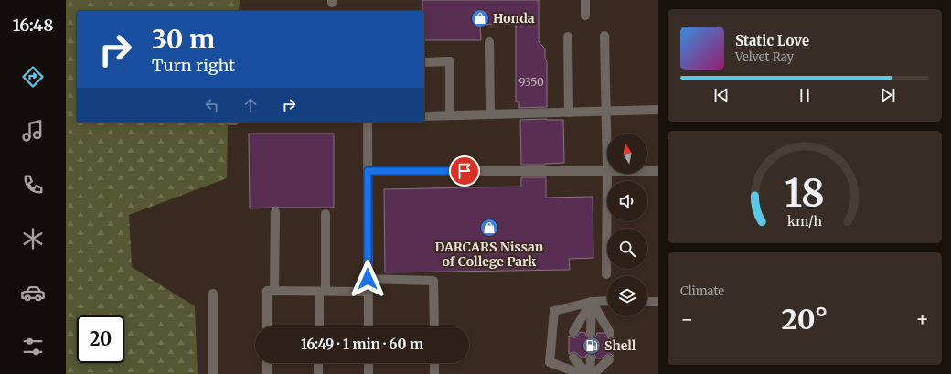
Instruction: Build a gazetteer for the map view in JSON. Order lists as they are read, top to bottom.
{
  "places": {
    "shop": ["Honda", "DARCARS Nissan of College Park"],
    "fuel station": ["Shell"]
  },
  "house_numbers": ["9350"],
  "north": "top",
  "page": {
    "tabs": "16:48",
    "turn": ["30 m", "Turn right"],
    "song": ["Static Love", "Velvet Ray"],
    "tile": "Climate",
    "heat": ["−", "20°", "+"],
    "limit": "20",
    "trip": "16:49 · 1 min · 60 m",
    "gauge": ["18", "km/h"]
  }
}
